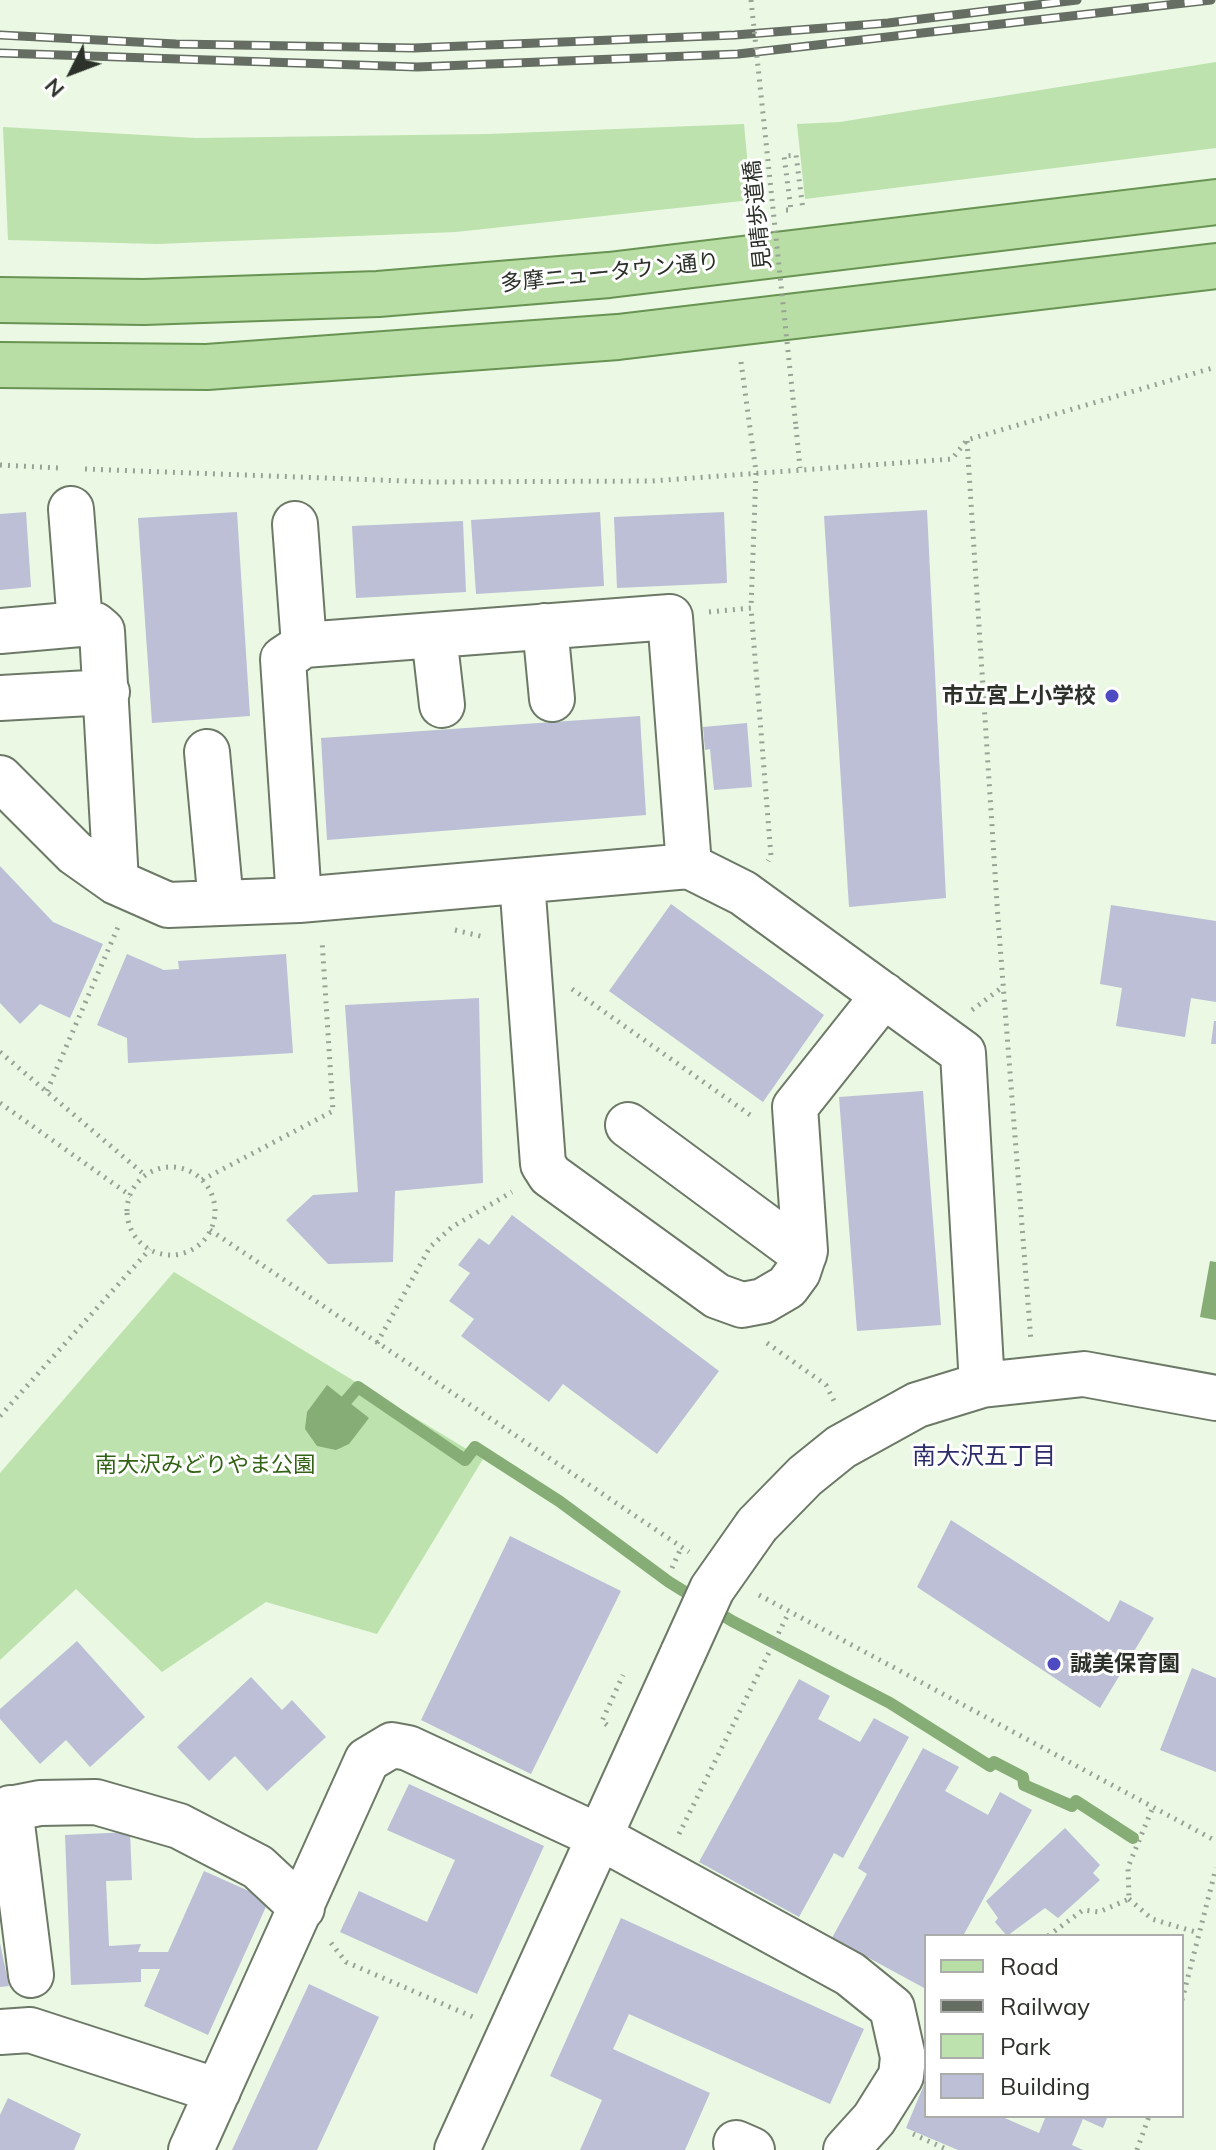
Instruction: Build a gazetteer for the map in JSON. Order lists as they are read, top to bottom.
{
  "streets": {
    "main road": ["多摩ニュータウン通り"],
    "path": ["見晴歩道橋"]
  },
  "districts": ["南大沢五丁目"],
  "parks": ["南大沢みどりやま公園"],
  "places": ["市立宮上小学校", "誠美保育園"],
  "legend": [
    "Road",
    "Railway",
    "Park",
    "Building"
  ],
  "north": "bottom left"
}
